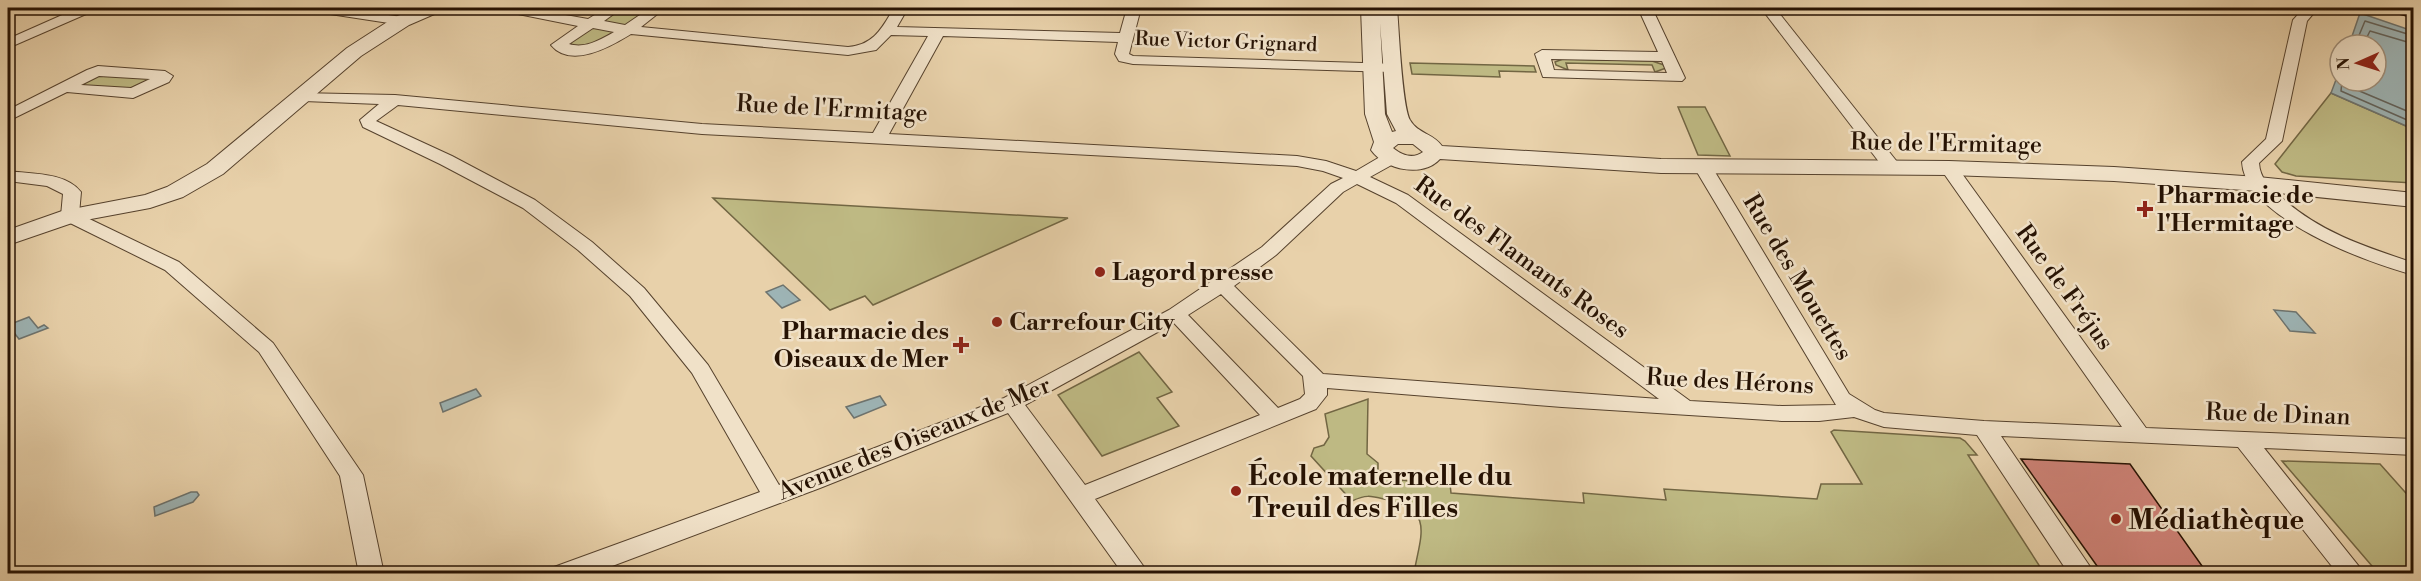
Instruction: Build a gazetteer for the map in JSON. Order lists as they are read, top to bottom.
{
  "streets": {
    "street": [
      "Rue Victor Grignard",
      "Rue de l'Ermitage",
      "Rue des Flamants Roses",
      "Rue des Mouettes",
      "Rue de Fréjus",
      "Rue des Hérons",
      "Rue de Dinan",
      "Avenue des Oiseaux de Mer"
    ]
  },
  "crossings": [
    ["Rue de l'Ermitage", "Rue des Flamants Roses"],
    ["Rue de l'Ermitage", "Rue des Mouettes"],
    ["Rue de l'Ermitage", "Rue de Fréjus"],
    ["Rue de l'Ermitage", "Avenue des Oiseaux de Mer"],
    ["Rue des Flamants Roses", "Rue des Hérons"],
    ["Rue des Flamants Roses", "Avenue des Oiseaux de Mer"],
    ["Rue des Mouettes", "Rue des Hérons"],
    ["Rue de Fréjus", "Rue des Hérons"],
    ["Rue de Fréjus", "Rue de Dinan"],
    ["Rue des Hérons", "Rue de Dinan"]
  ],
  "places": {
    "health": ["Pharmacie de l'Hermitage", "Pharmacie des Oiseaux de Mer"],
    "other": [
      "Lagord presse",
      "Carrefour City",
      "École maternelle du Treuil des Filles",
      "Médiathèque"
    ]
  },
  "north": "left"
}
